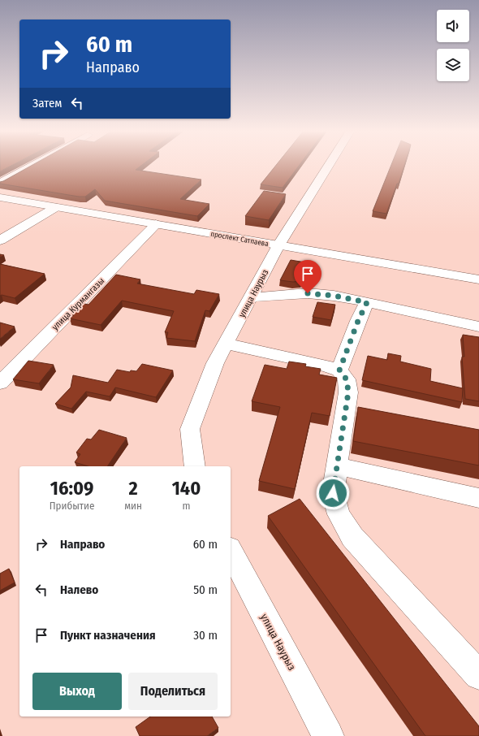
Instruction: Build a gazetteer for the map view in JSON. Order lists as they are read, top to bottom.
{
  "streets": {
    "street": ["проспект Сатпаева", "улица Наурыз", "улица Курмангазы"]
  },
  "crossings": [
    ["проспект Сатпаева", "улица Наурыз"],
    ["проспект Сатпаева", "улица Курмангазы"]
  ],
  "page": {
    "turn": ["60 m", "Направо"],
    "then": "Затем",
    "eta": [
      "16:09",
      "Прибытие",
      "2",
      "мин",
      "140",
      "m"
    ],
    "list": [
      {
        "name": "Направо",
        "value": "60 m"
      },
      {
        "name": "Налево",
        "value": "50 m"
      },
      {
        "name": "Пункт назначения",
        "value": "30 m"
      }
    ],
    "buttons": ["Выход", "Поделиться"]
  }
}
